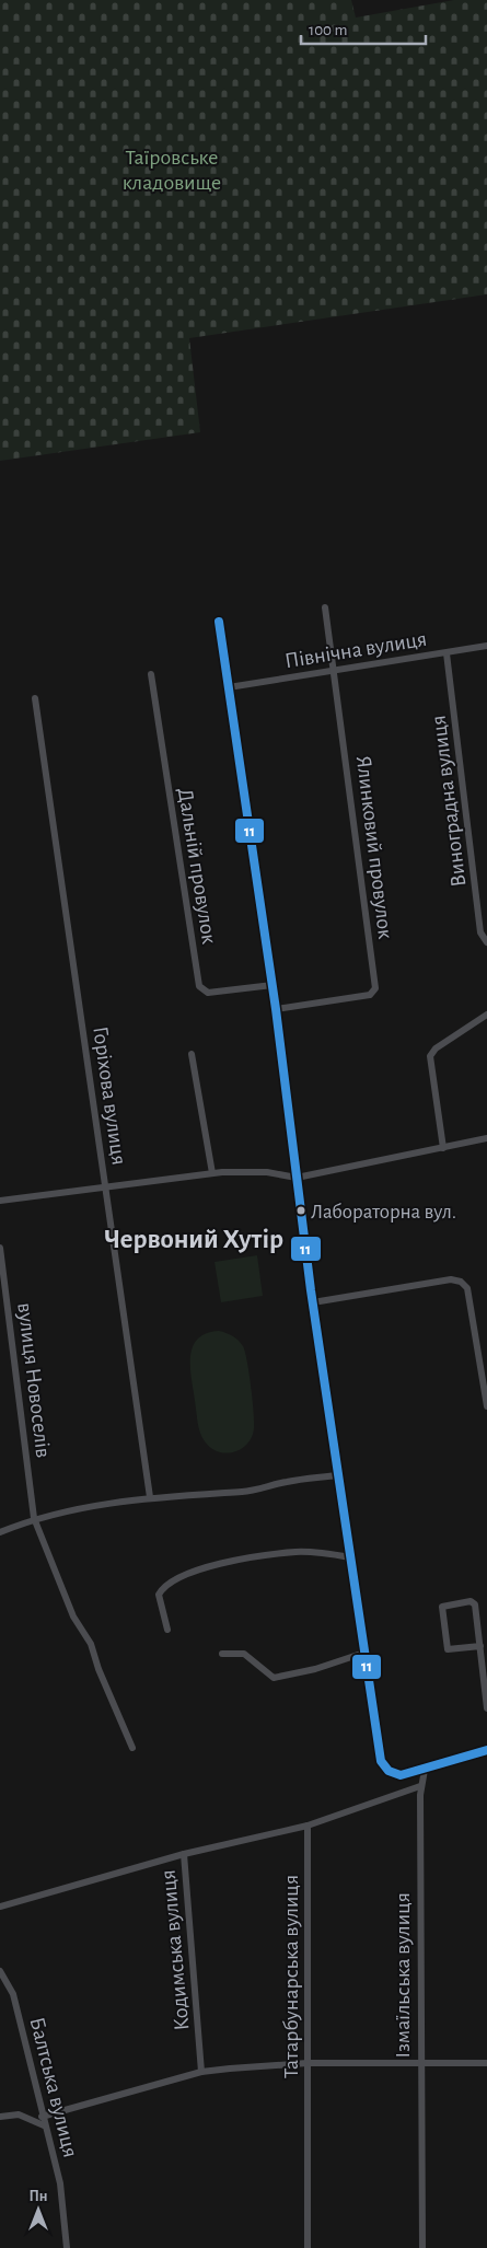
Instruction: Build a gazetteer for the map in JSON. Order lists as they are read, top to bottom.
{
  "streets": {
    "street": [
      "Північна вулиця",
      "Виноградна вулиця",
      "Ялинковий провулок",
      "Дальній провулок",
      "Горіхова вулиця",
      "вулиця Новоселів",
      "Кодимська вулиця",
      "Ізмаїльська вулиця",
      "Татарбунарська вулиця",
      "Балтська вулиця"
    ]
  },
  "crossings": [
    ["Північна вулиця", "Виноградна вулиця"],
    ["Північна вулиця", "Ялинковий провулок"],
    ["Кодимська вулиця", "Татарбунарська вулиця"]
  ],
  "districts": ["Червоний Хутір"],
  "parks": ["Таїровське кладовище"],
  "places": ["Лабораторна вул."],
  "lines": ["transit line 11"],
  "scale_bar": "100 m",
  "north": "top"
}
